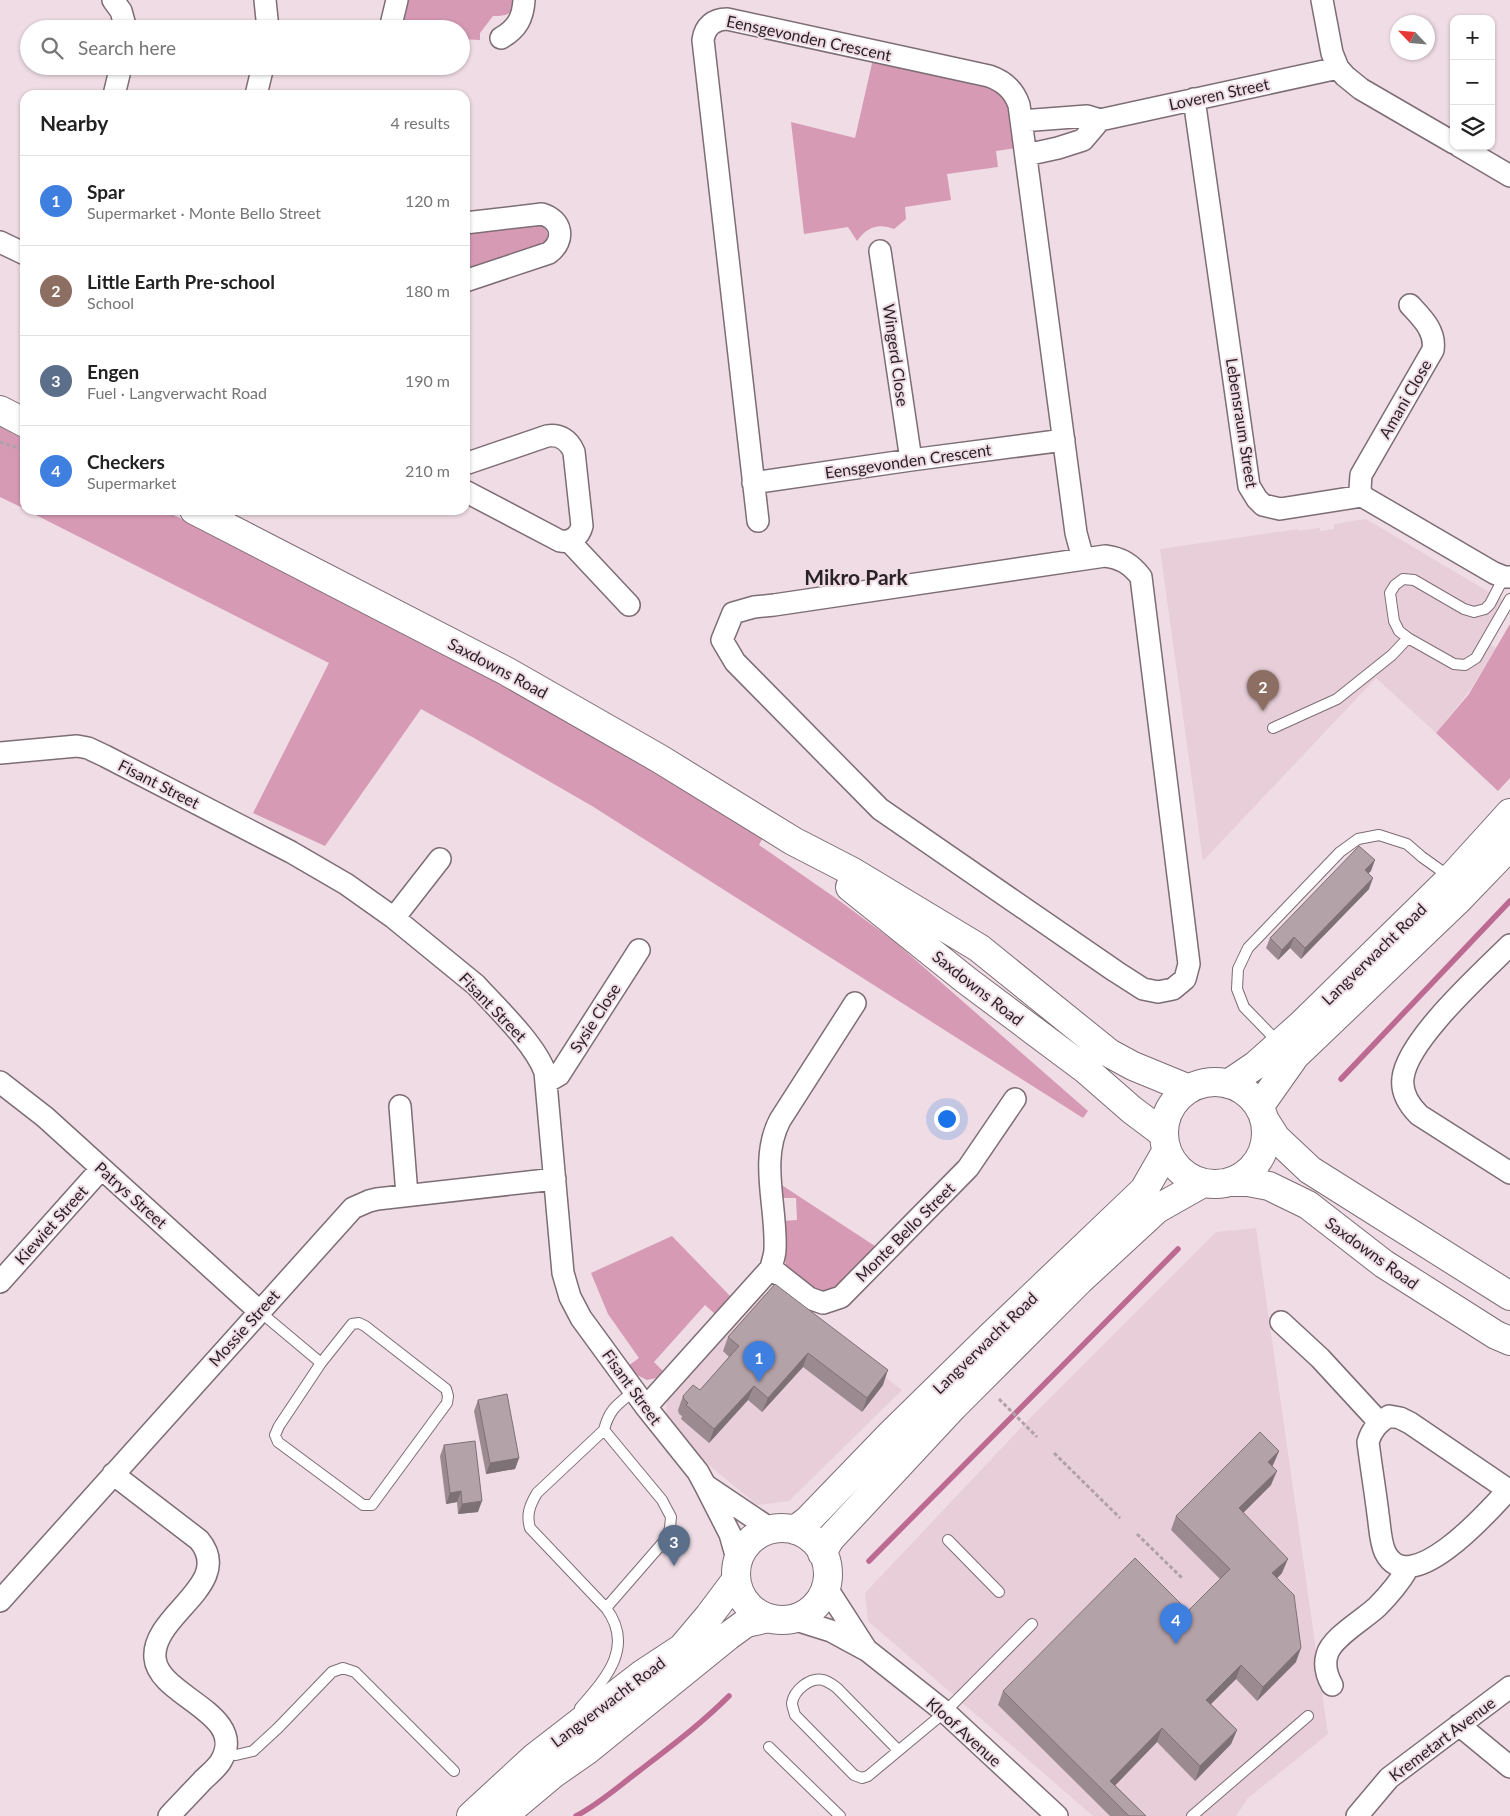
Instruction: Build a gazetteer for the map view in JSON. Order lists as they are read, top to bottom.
{
  "streets": {
    "street": [
      "Eensgevonden Crescent",
      "Loveren Street",
      "Wingerd Close",
      "Amani Close",
      "Lebensraum Street",
      "Saxdowns Road",
      "Fisant Street",
      "Langverwacht Road",
      "Sysie Close",
      "Patrys Street",
      "Kiewiet Street",
      "Monte Bello Street",
      "Mossie Street",
      "Kloof Avenue",
      "Kremetart Avenue"
    ]
  },
  "crossings": [
    ["Eensgevonden Crescent", "Loveren Street"],
    ["Eensgevonden Crescent", "Wingerd Close"],
    ["Loveren Street", "Lebensraum Street"],
    ["Amani Close", "Lebensraum Street"],
    ["Saxdowns Road", "Langverwacht Road"],
    ["Fisant Street", "Langverwacht Road"],
    ["Fisant Street", "Sysie Close"],
    ["Fisant Street", "Mossie Street"],
    ["Fisant Street", "Kloof Avenue"],
    ["Langverwacht Road", "Kloof Avenue"],
    ["Patrys Street", "Kiewiet Street"],
    ["Patrys Street", "Mossie Street"]
  ],
  "districts": ["Mikro Park"],
  "north": "top left",
  "page": {
    "map_buttons": ["+", "−"],
    "search": "Search here",
    "heading": ["Nearby", "4 results"],
    "list": [
      {
        "mark": "1",
        "name": "Spar",
        "note": "Supermarket · Monte Bello Street",
        "value": "120 m"
      },
      {
        "mark": "2",
        "name": "Little Earth Pre-school",
        "note": "School",
        "value": "180 m"
      },
      {
        "mark": "3",
        "name": "Engen",
        "note": "Fuel · Langverwacht Road",
        "value": "190 m"
      },
      {
        "mark": "4",
        "name": "Checkers",
        "note": "Supermarket",
        "value": "210 m"
      }
    ],
    "pins": [
      "2",
      "1",
      "3",
      "4"
    ]
  }
}
